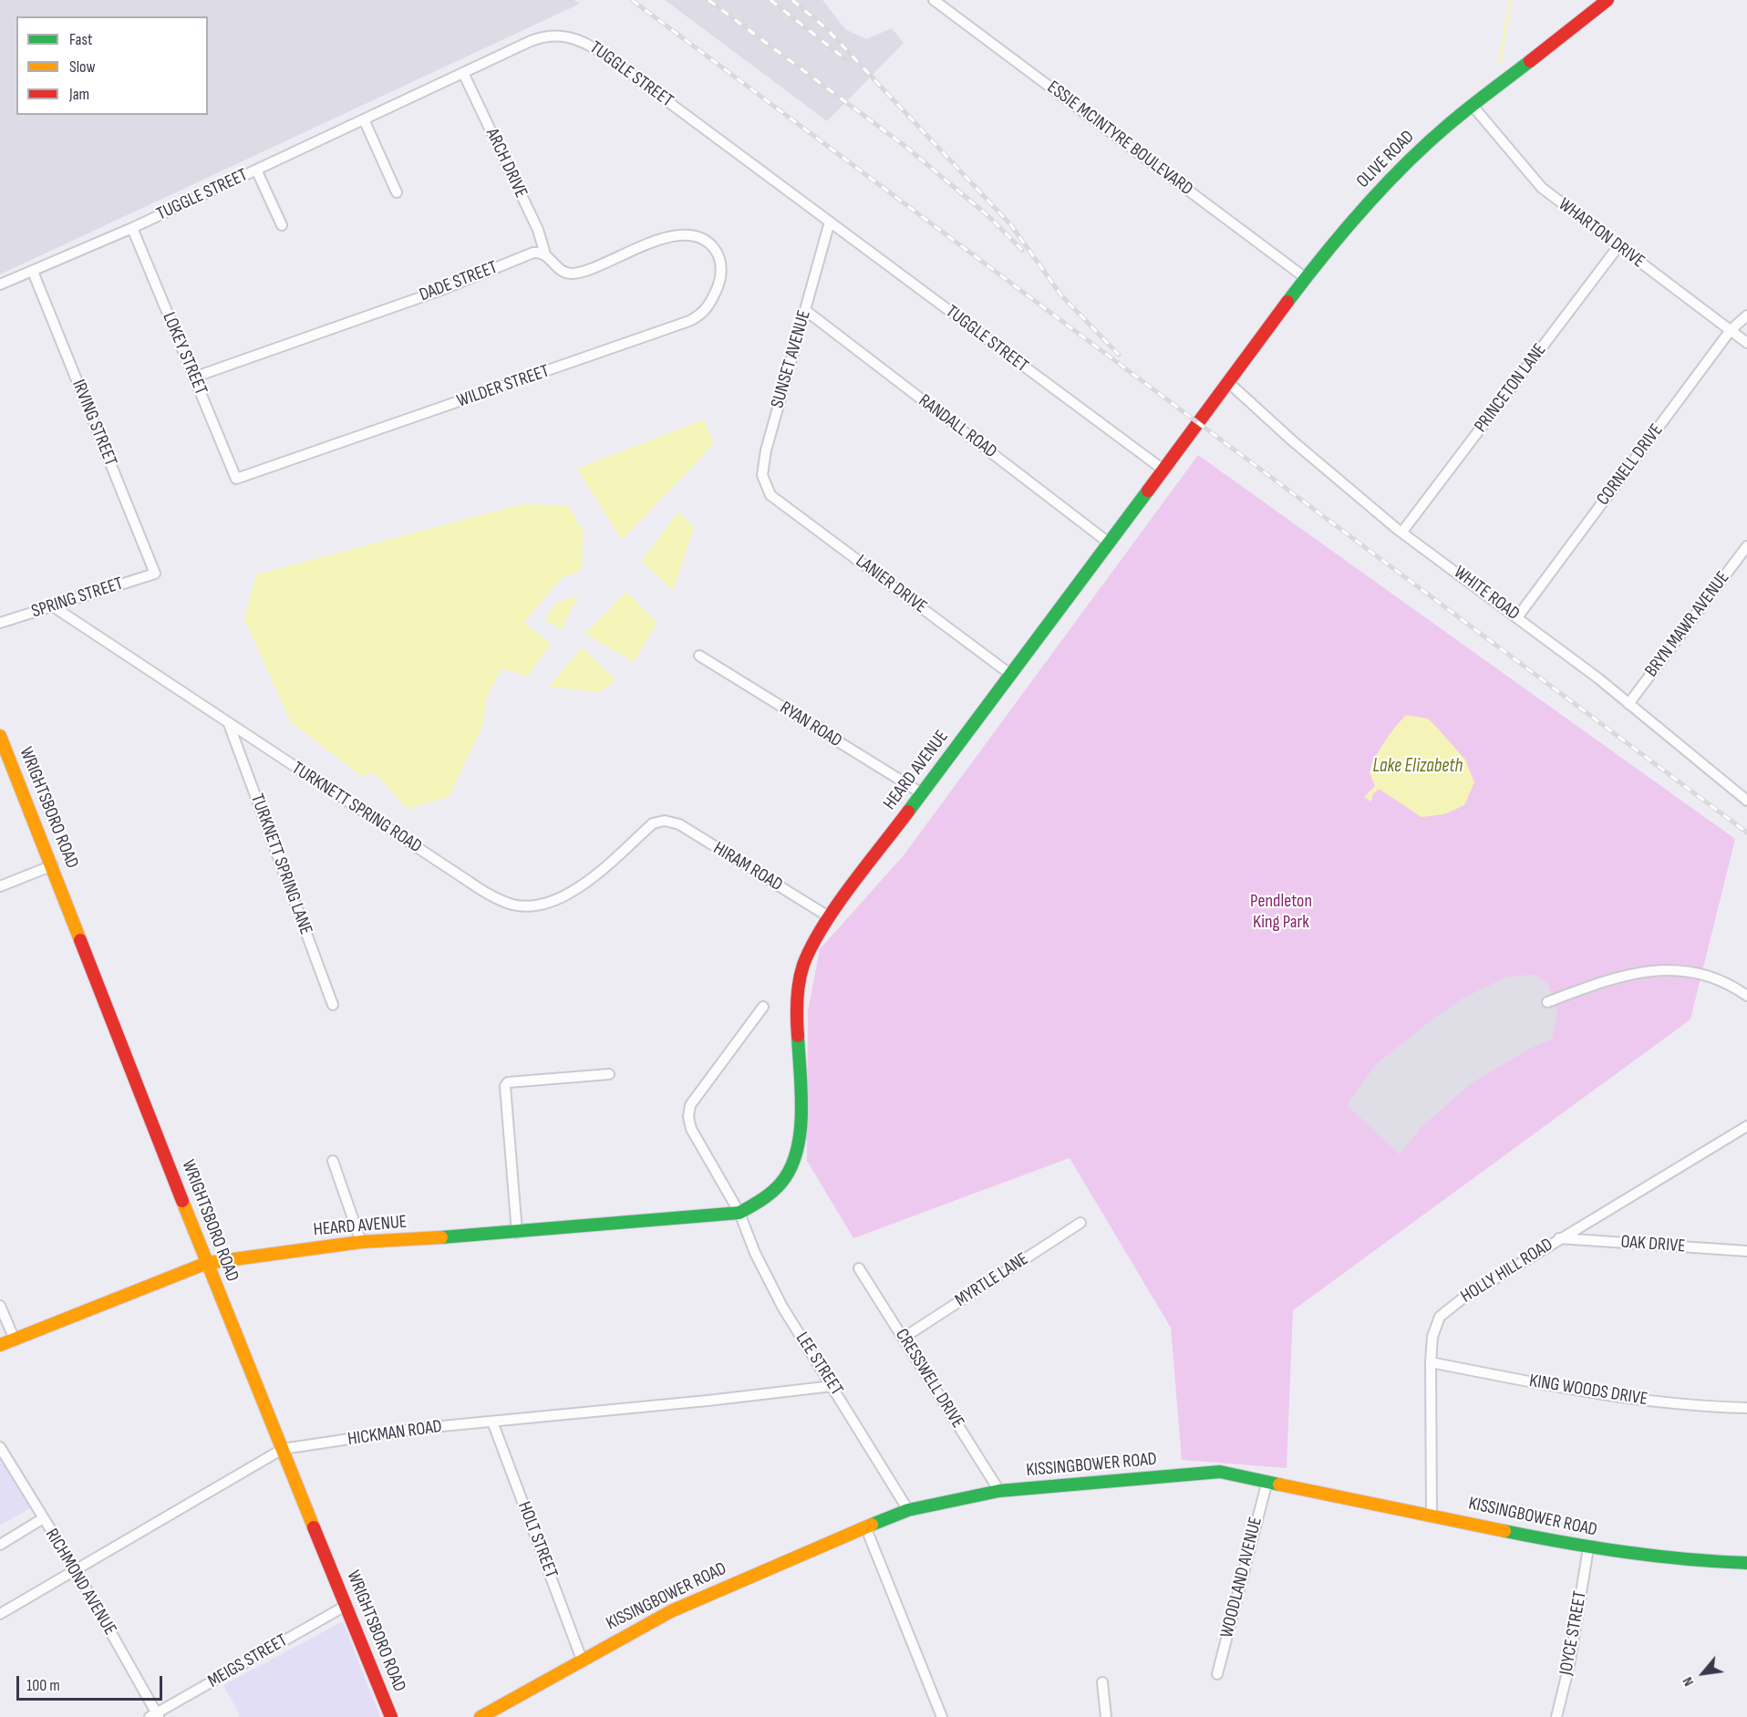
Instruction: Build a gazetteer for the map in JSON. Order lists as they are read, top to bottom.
{
  "streets": {
    "street": [
      "TUGGLE STREET",
      "ESSIE MCINTYRE BOULEVARD",
      "OLIVE ROAD",
      "ARCH DRIVE",
      "WHARTON DRIVE",
      "DADE STREET",
      "LOKEY STREET",
      "SUNSET AVENUE",
      "WILDER STREET",
      "PRINCETON LANE",
      "IRVING STREET",
      "RANDALL ROAD",
      "CORNELL DRIVE",
      "LANIER DRIVE",
      "WHITE ROAD",
      "SPRING STREET",
      "BRYN MAWR AVENUE",
      "RYAN ROAD",
      "HEARD AVENUE",
      "WRIGHTSBORO ROAD",
      "TURKNETT SPRING ROAD",
      "TURKNETT SPRING LANE",
      "HIRAM ROAD",
      "OAK DRIVE",
      "HOLLY HILL ROAD",
      "MYRTLE LANE",
      "LEE STREET",
      "CRESSWELL DRIVE",
      "KING WOODS DRIVE",
      "HICKMAN ROAD",
      "KISSINGBOWER ROAD",
      "HOLT STREET",
      "WOODLAND AVENUE",
      "RICHMOND AVENUE",
      "JOYCE STREET",
      "MEIGS STREET"
    ]
  },
  "crossings": [
    ["TUGGLE STREET", "ARCH DRIVE"],
    ["TUGGLE STREET", "LOKEY STREET"],
    ["TUGGLE STREET", "SUNSET AVENUE"],
    ["TUGGLE STREET", "IRVING STREET"],
    ["TUGGLE STREET", "HEARD AVENUE"],
    ["ESSIE MCINTYRE BOULEVARD", "OLIVE ROAD"],
    ["OLIVE ROAD", "WHARTON DRIVE"],
    ["OLIVE ROAD", "WHITE ROAD"],
    ["OLIVE ROAD", "HEARD AVENUE"],
    ["ARCH DRIVE", "DADE STREET"],
    ["ARCH DRIVE", "WILDER STREET"],
    ["WHARTON DRIVE", "PRINCETON LANE"],
    ["WHARTON DRIVE", "CORNELL DRIVE"],
    ["DADE STREET", "LOKEY STREET"],
    ["DADE STREET", "WILDER STREET"],
    ["LOKEY STREET", "WILDER STREET"],
    ["SUNSET AVENUE", "RANDALL ROAD"],
    ["SUNSET AVENUE", "LANIER DRIVE"],
    ["PRINCETON LANE", "WHITE ROAD"],
    ["IRVING STREET", "SPRING STREET"],
    ["RANDALL ROAD", "HEARD AVENUE"],
    ["CORNELL DRIVE", "WHITE ROAD"],
    ["LANIER DRIVE", "HEARD AVENUE"],
    ["WHITE ROAD", "BRYN MAWR AVENUE"],
    ["WHITE ROAD", "HEARD AVENUE"],
    ["SPRING STREET", "TURKNETT SPRING ROAD"],
    ["RYAN ROAD", "HEARD AVENUE"],
    ["HEARD AVENUE", "WRIGHTSBORO ROAD"],
    ["HEARD AVENUE", "HIRAM ROAD"],
    ["HEARD AVENUE", "LEE STREET"],
    ["WRIGHTSBORO ROAD", "HICKMAN ROAD"],
    ["WRIGHTSBORO ROAD", "MEIGS STREET"],
    ["TURKNETT SPRING ROAD", "TURKNETT SPRING LANE"],
    ["TURKNETT SPRING ROAD", "HIRAM ROAD"],
    ["OAK DRIVE", "HOLLY HILL ROAD"],
    ["HOLLY HILL ROAD", "KING WOODS DRIVE"],
    ["HOLLY HILL ROAD", "KISSINGBOWER ROAD"],
    ["MYRTLE LANE", "CRESSWELL DRIVE"],
    ["LEE STREET", "HICKMAN ROAD"],
    ["LEE STREET", "KISSINGBOWER ROAD"],
    ["CRESSWELL DRIVE", "KISSINGBOWER ROAD"],
    ["HICKMAN ROAD", "HOLT STREET"],
    ["HICKMAN ROAD", "RICHMOND AVENUE"],
    ["KISSINGBOWER ROAD", "HOLT STREET"],
    ["KISSINGBOWER ROAD", "WOODLAND AVENUE"],
    ["KISSINGBOWER ROAD", "JOYCE STREET"],
    ["RICHMOND AVENUE", "MEIGS STREET"]
  ],
  "water": ["Lake Elizabeth"],
  "parks": ["Pendleton King Park"],
  "legend": ["Fast", "Slow", "Jam"],
  "scale_bar": "100 m",
  "north": "bottom left"
}
